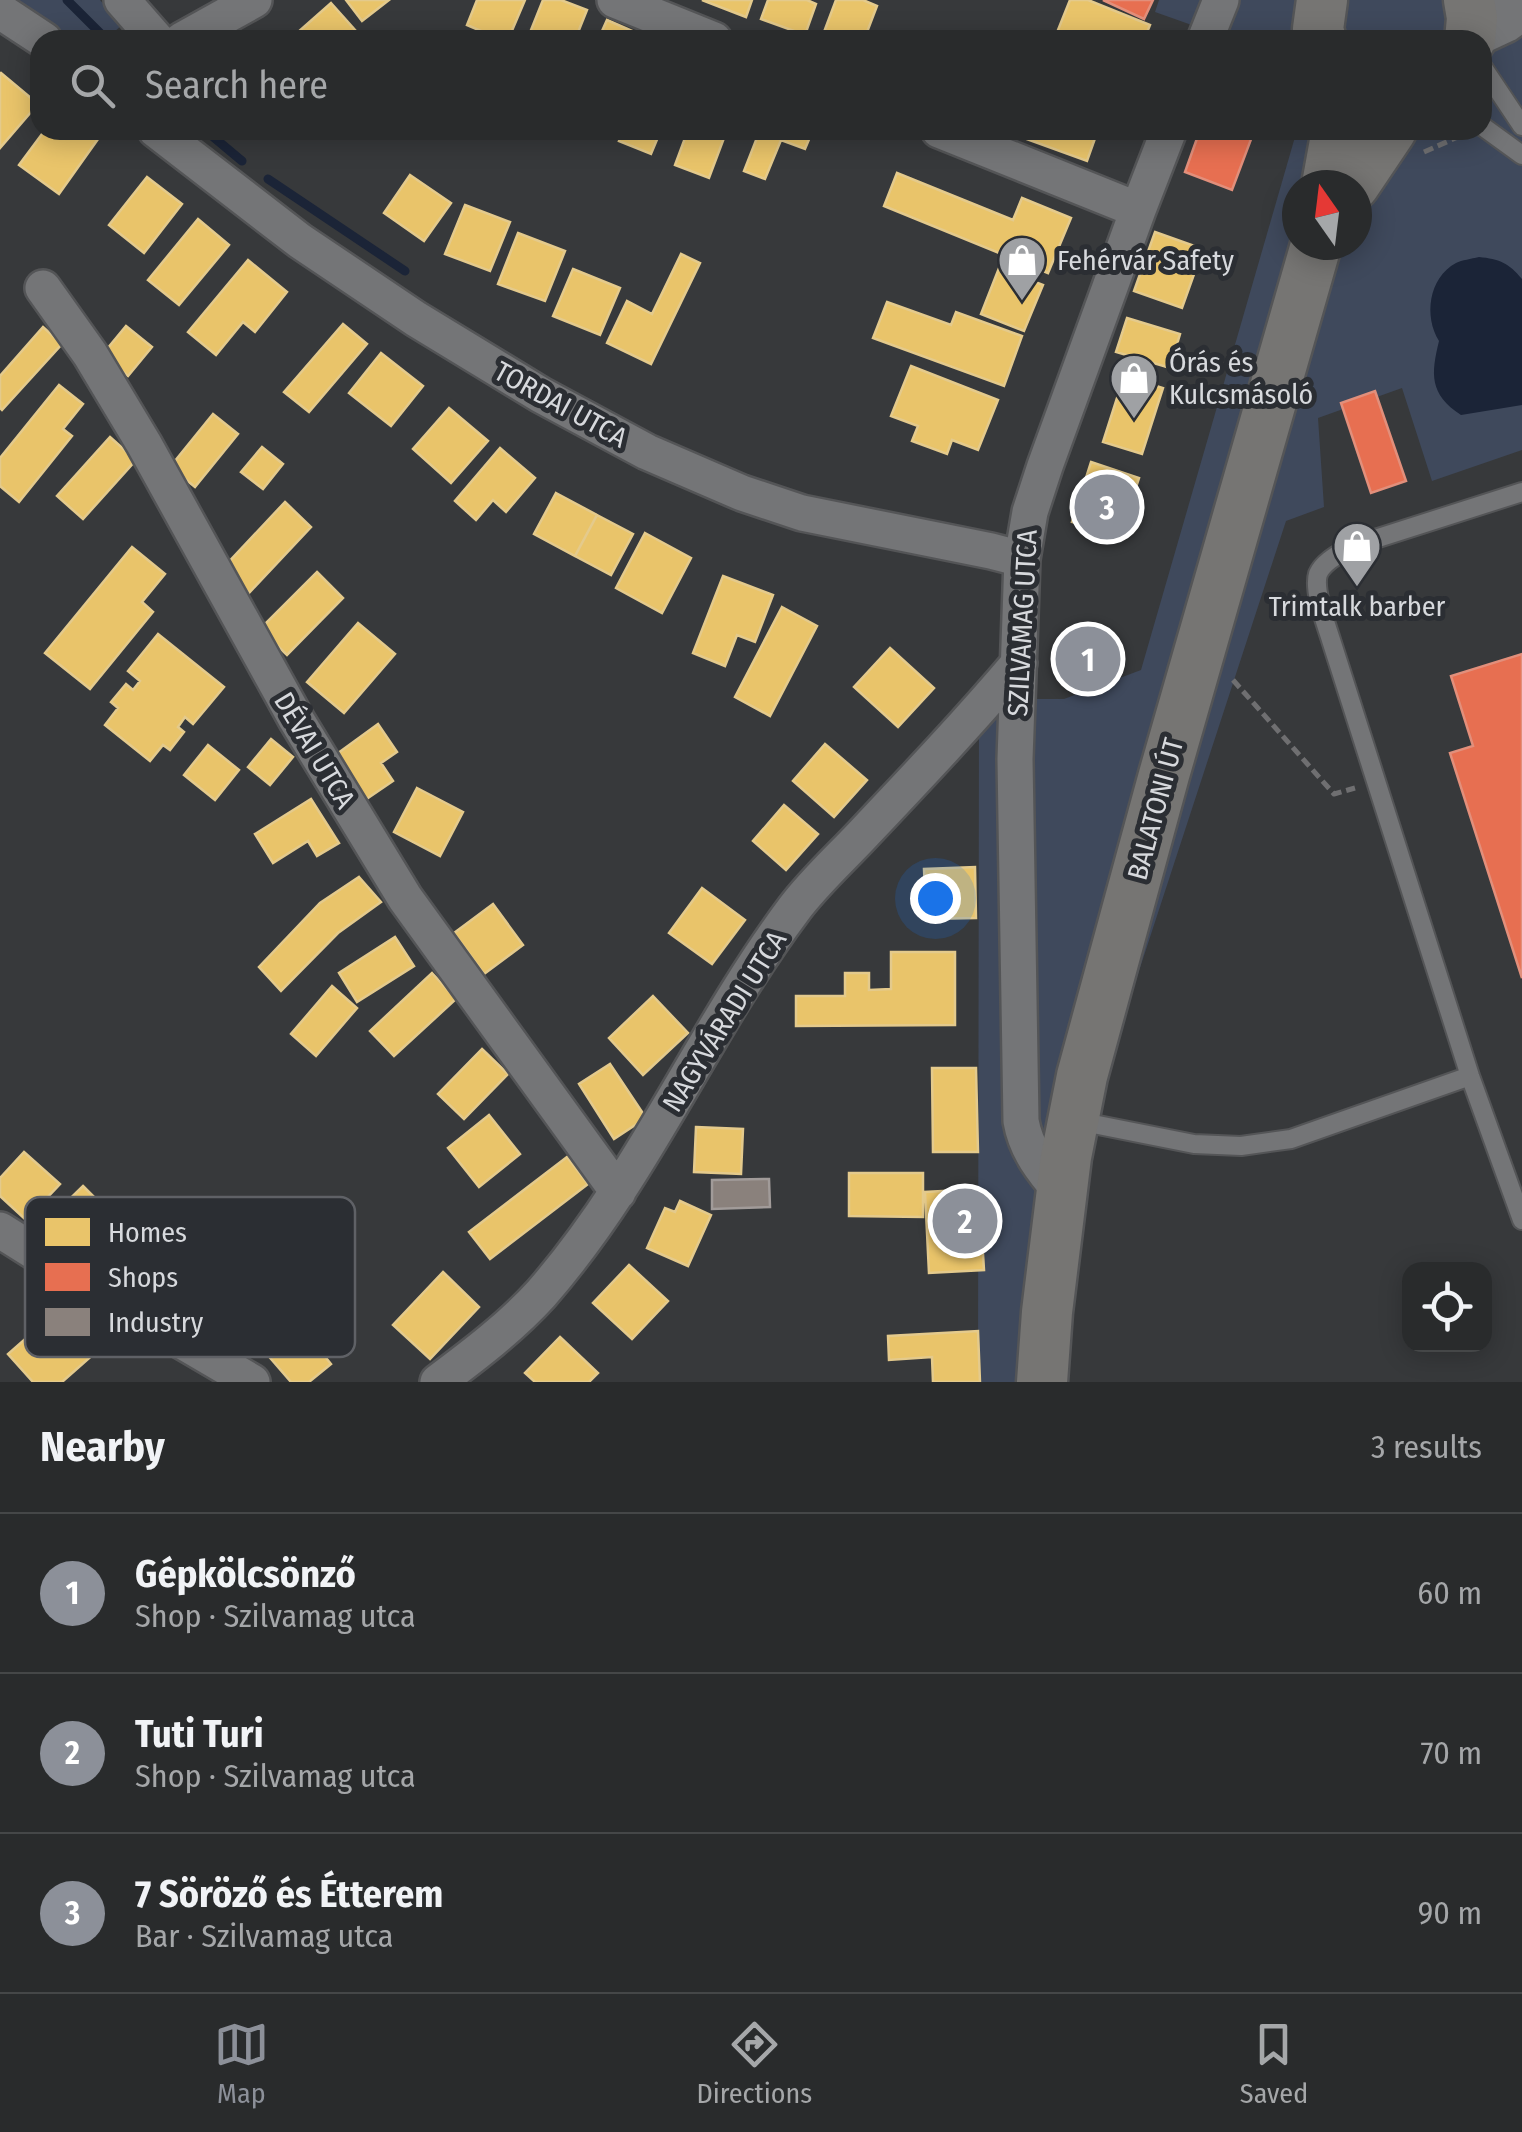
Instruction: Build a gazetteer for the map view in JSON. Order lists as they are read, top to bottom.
{
  "streets": {
    "main road": ["BALATONI ÚT"],
    "street": [
      "TORDAI UTCA",
      "SZILVAMAG UTCA",
      "DÉVAI UTCA",
      "NAGYVÁRADI UTCA"
    ]
  },
  "crossings": [
    ["TORDAI UTCA", "SZILVAMAG UTCA"],
    ["SZILVAMAG UTCA", "BALATONI ÚT"],
    ["SZILVAMAG UTCA", "NAGYVÁRADI UTCA"],
    ["DÉVAI UTCA", "NAGYVÁRADI UTCA"]
  ],
  "places": {
    "shop": ["Fehérvár Safety", "Órás és Kulcsmásoló", "Trimtalk barber"]
  },
  "legend": ["Homes", "Shops", "Industry"],
  "north": "top",
  "page": {
    "search": "Search here",
    "pins": ["3", "1", "2"],
    "heading": ["Nearby", "3 results"],
    "list": [
      {
        "mark": "1",
        "name": "Gépkölcsönző",
        "note": "Shop · Szilvamag utca",
        "value": "60 m"
      },
      {
        "mark": "2",
        "name": "Tuti Turi",
        "note": "Shop · Szilvamag utca",
        "value": "70 m"
      },
      {
        "mark": "3",
        "name": "7 Söröző és Étterem",
        "note": "Bar · Szilvamag utca",
        "value": "90 m"
      }
    ],
    "nav": ["Map", "Directions", "Saved"]
  }
}
